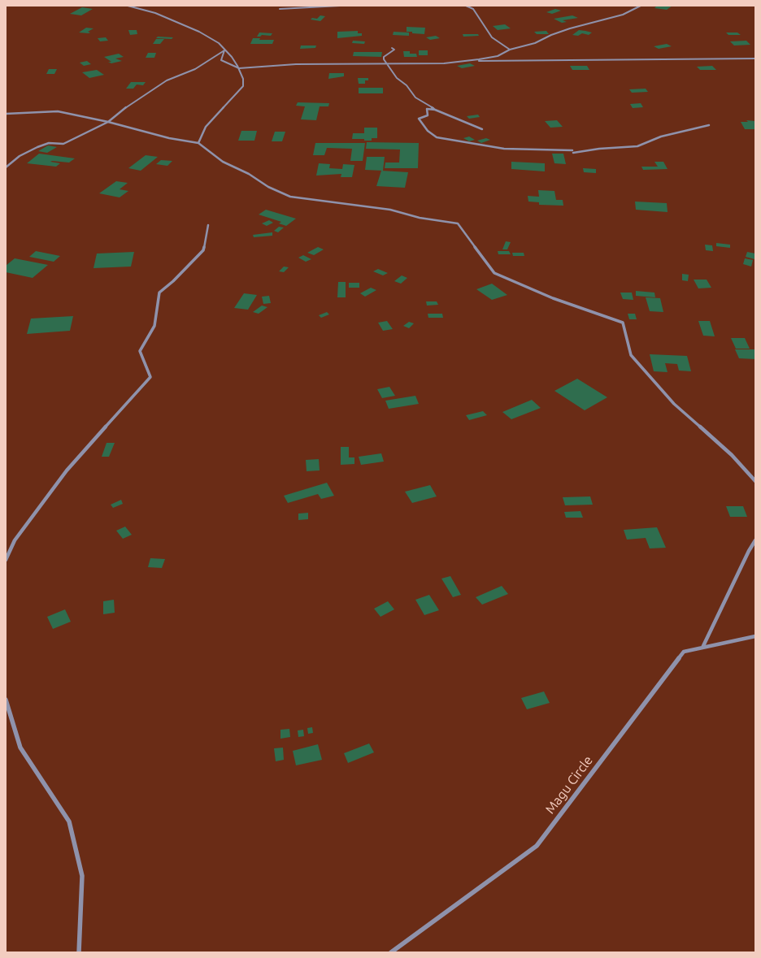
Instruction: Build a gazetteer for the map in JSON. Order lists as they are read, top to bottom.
{
  "streets": {
    "street": ["Magu Circle"]
  }
}
